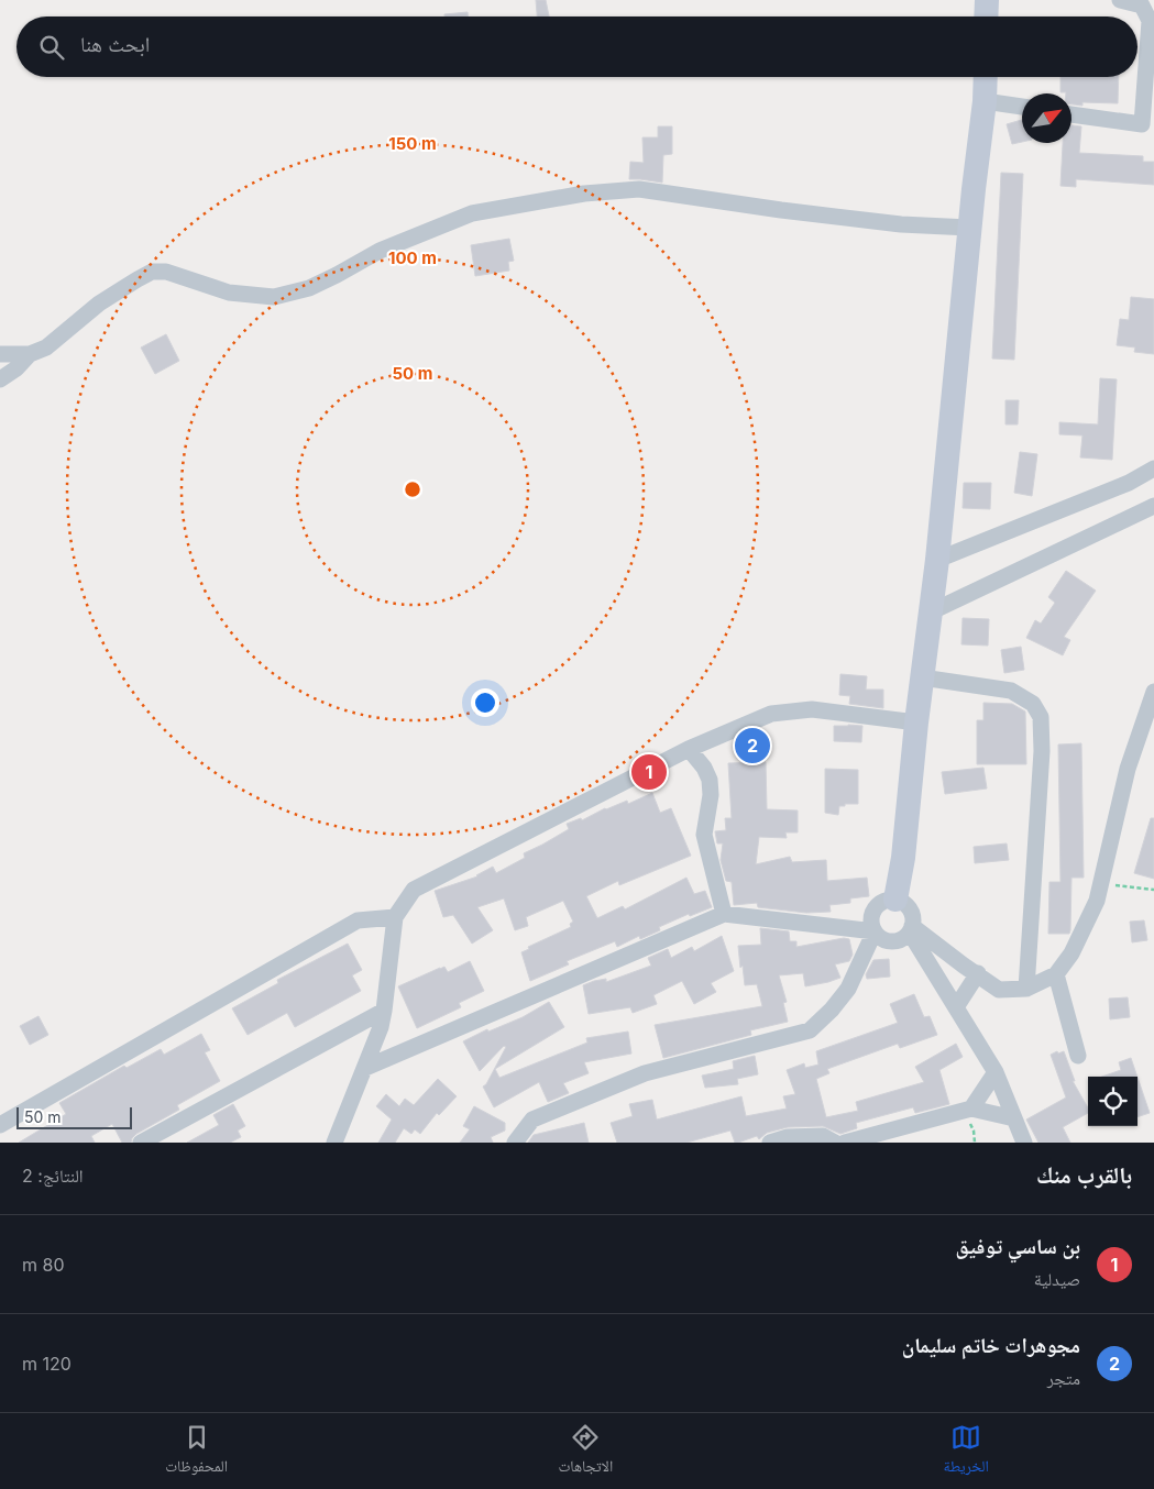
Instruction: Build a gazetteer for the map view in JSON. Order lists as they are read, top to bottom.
{
  "scale_bar": "50 m",
  "north": "top right",
  "page": {
    "search": "ابحث هنا",
    "pins": ["2", "1"],
    "scale": "50 m",
    "heading": ["بالقرب منك", "النتائج: 2"],
    "list": [
      {
        "mark": "1",
        "name": "بن ساسي توفيق",
        "note": "صيدلية",
        "value": "80 m"
      },
      {
        "mark": "2",
        "name": "مجوهرات خاتم سليمان",
        "note": "متجر",
        "value": "120 m"
      }
    ],
    "nav": ["الخريطة", "الاتجاهات", "المحفوظات"]
  },
  "rings": ["150 m", "100 m", "50 m"]
}
